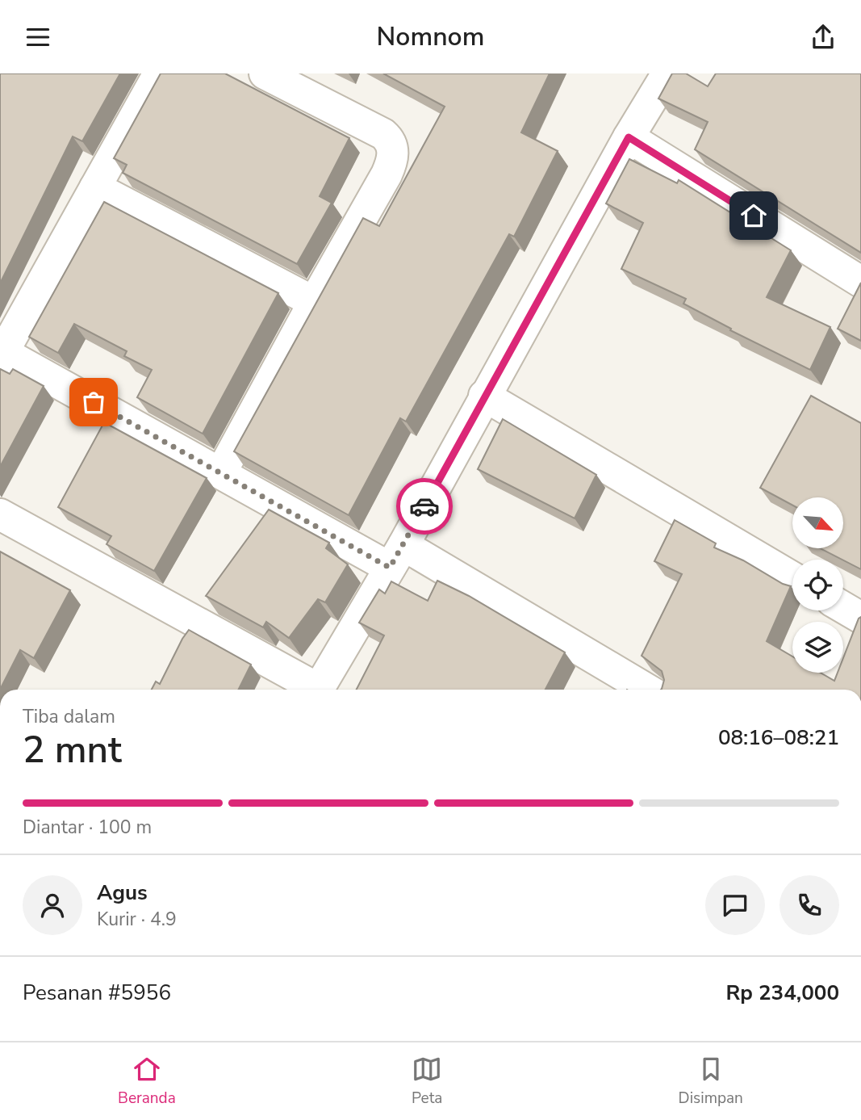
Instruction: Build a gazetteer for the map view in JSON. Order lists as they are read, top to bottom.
{
  "north": "bottom right",
  "page": {
    "header": "Nomnom",
    "heading": ["2 mnt", "Tiba dalam", "08:16–08:21"],
    "panel": [
      "Agus",
      "Kurir · 4.9",
      "Pesanan #5956",
      "Rp 234,000"
    ],
    "bar": "Diantar · 100 m",
    "tabs": ["Beranda", "Peta", "Disimpan"]
  }
}
